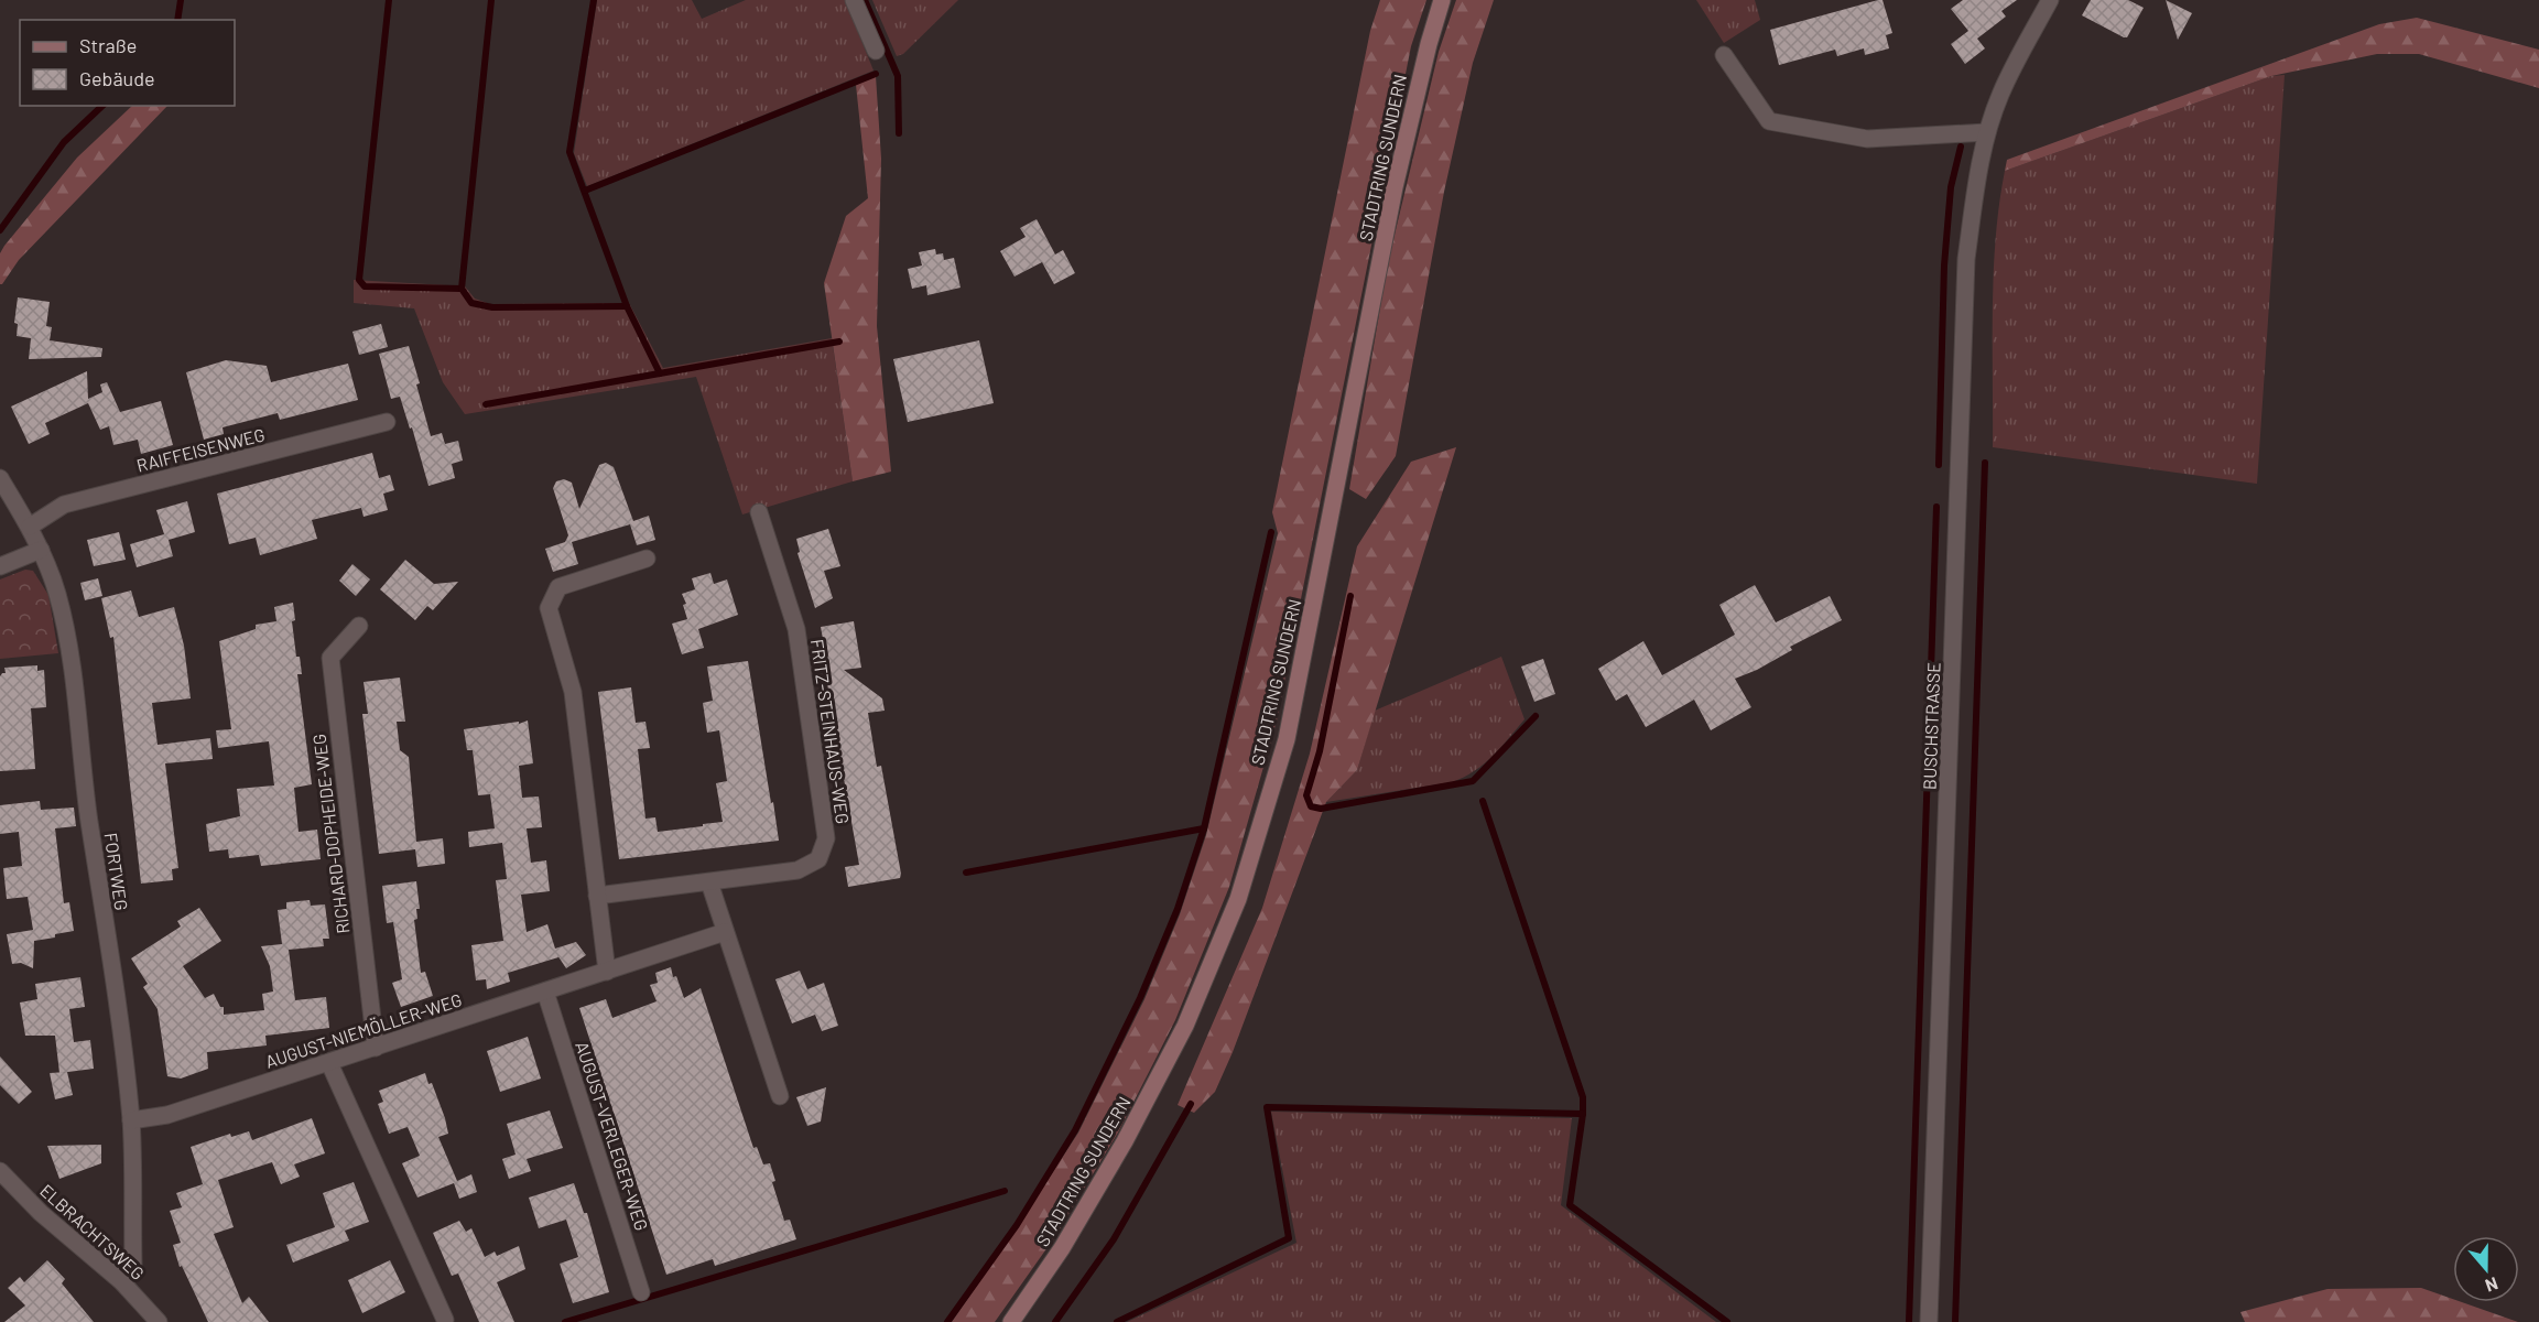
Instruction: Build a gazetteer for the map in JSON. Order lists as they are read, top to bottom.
{
  "streets": {
    "main road": ["STADTRING SUNDERN"],
    "street": [
      "RAIFFEISENWEG",
      "BUSCHSTRASSE",
      "FRITZ-STEINHAUS-WEG",
      "RICHARD-DOPHEIDE-WEG",
      "FORTWEG",
      "AUGUST-NIEMÖLLER-WEG",
      "AUGUST-VERLEGER-WEG",
      "ELBRACHTSWEG"
    ]
  },
  "crossings": [
    ["RAIFFEISENWEG", "FORTWEG"],
    ["RICHARD-DOPHEIDE-WEG", "AUGUST-NIEMÖLLER-WEG"],
    ["FORTWEG", "AUGUST-NIEMÖLLER-WEG"],
    ["FORTWEG", "ELBRACHTSWEG"],
    ["AUGUST-NIEMÖLLER-WEG", "AUGUST-VERLEGER-WEG"]
  ],
  "legend": ["Straße", "Gebäude"],
  "north": "bottom"
}
